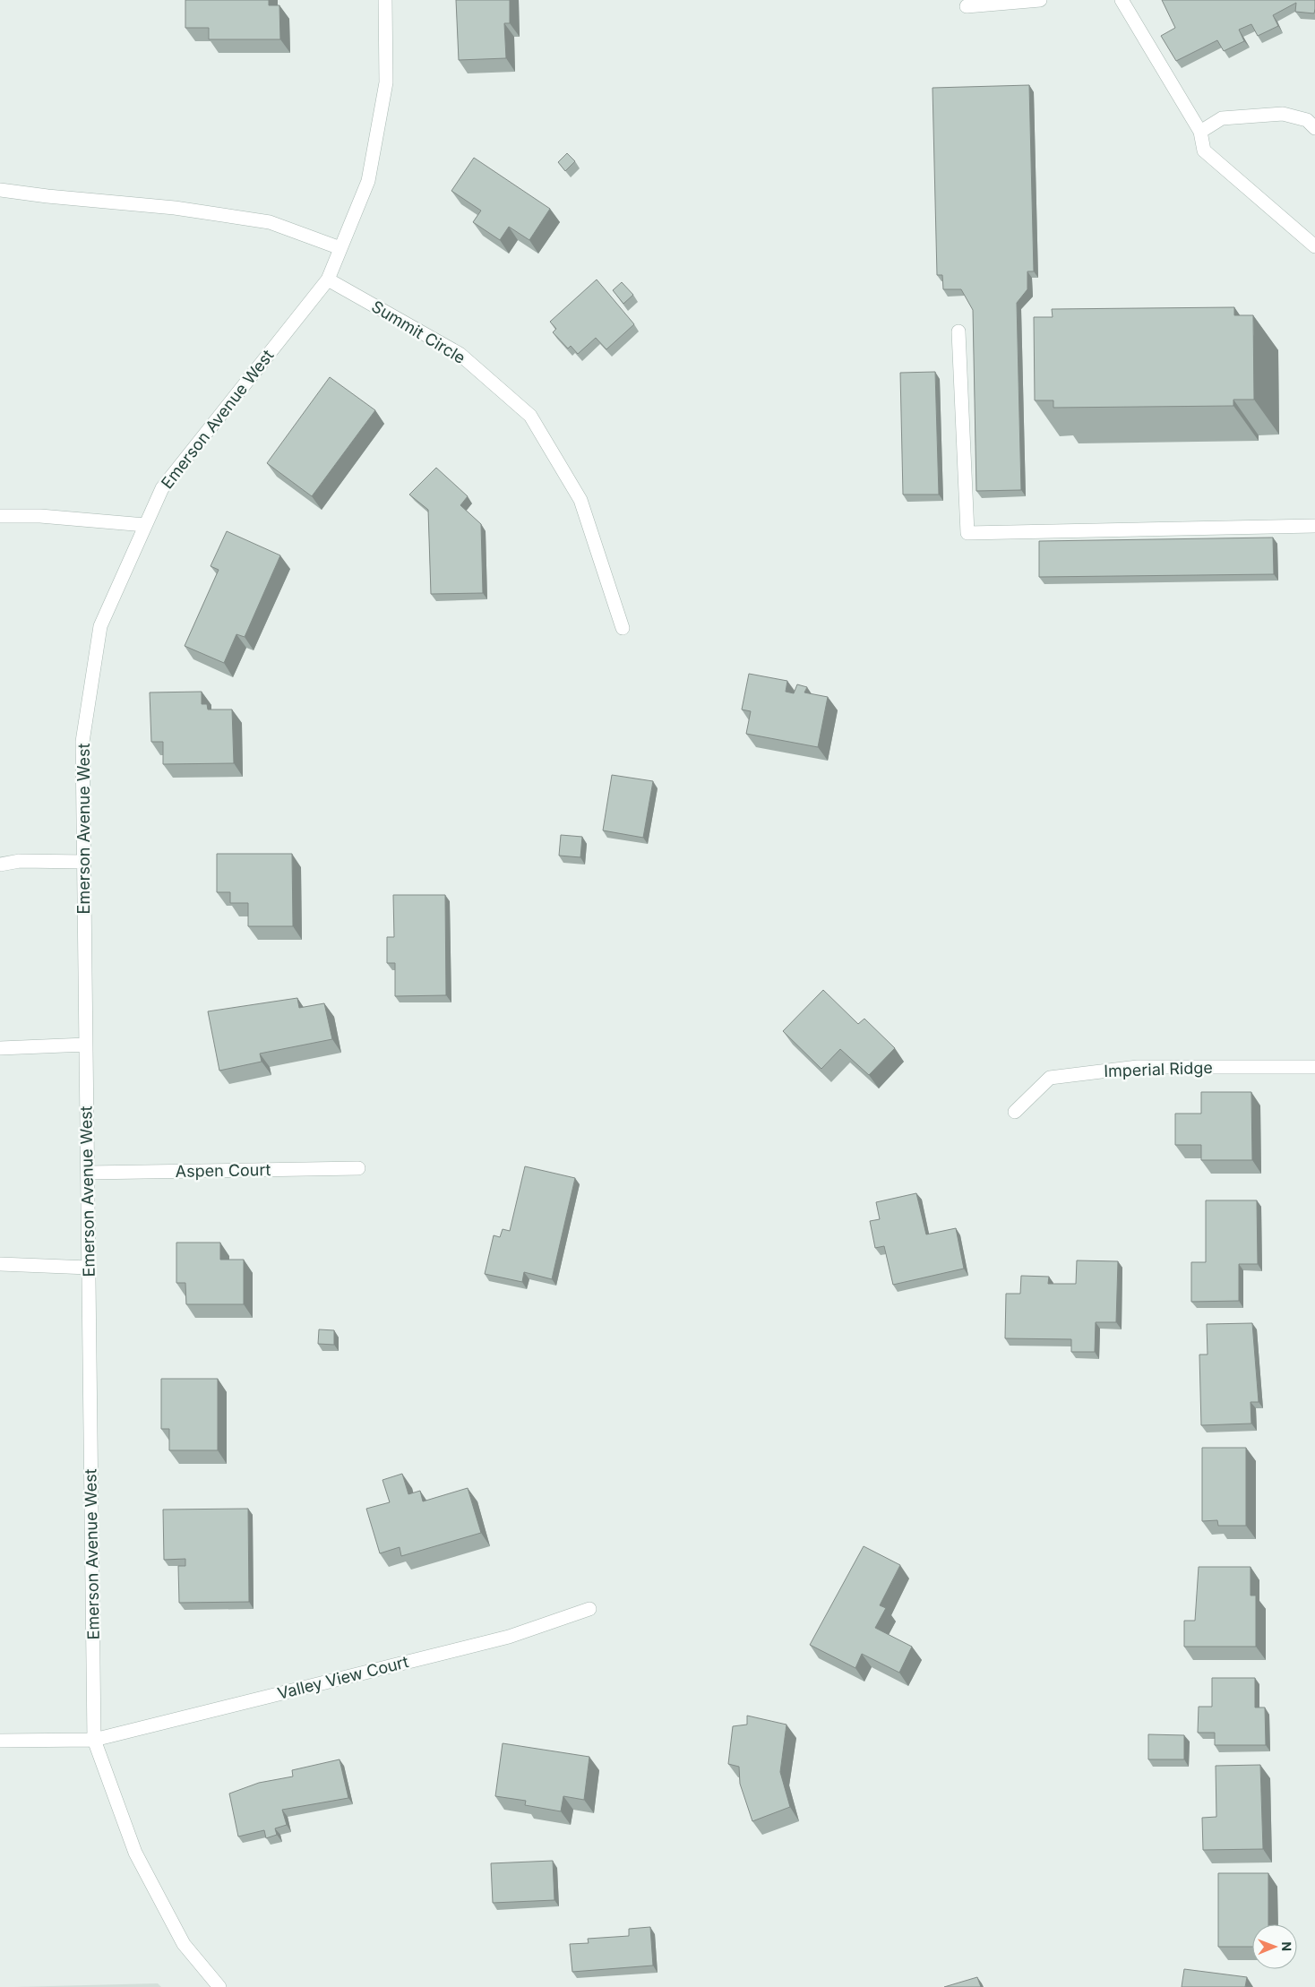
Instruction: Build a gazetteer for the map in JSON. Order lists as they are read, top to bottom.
{
  "streets": {
    "street": [
      "Summit Circle",
      "Emerson Avenue West",
      "Imperial Ridge",
      "Aspen Court",
      "Valley View Court"
    ]
  },
  "crossings": [
    ["Summit Circle", "Emerson Avenue West"],
    ["Emerson Avenue West", "Aspen Court"],
    ["Emerson Avenue West", "Valley View Court"]
  ],
  "north": "right"
}
